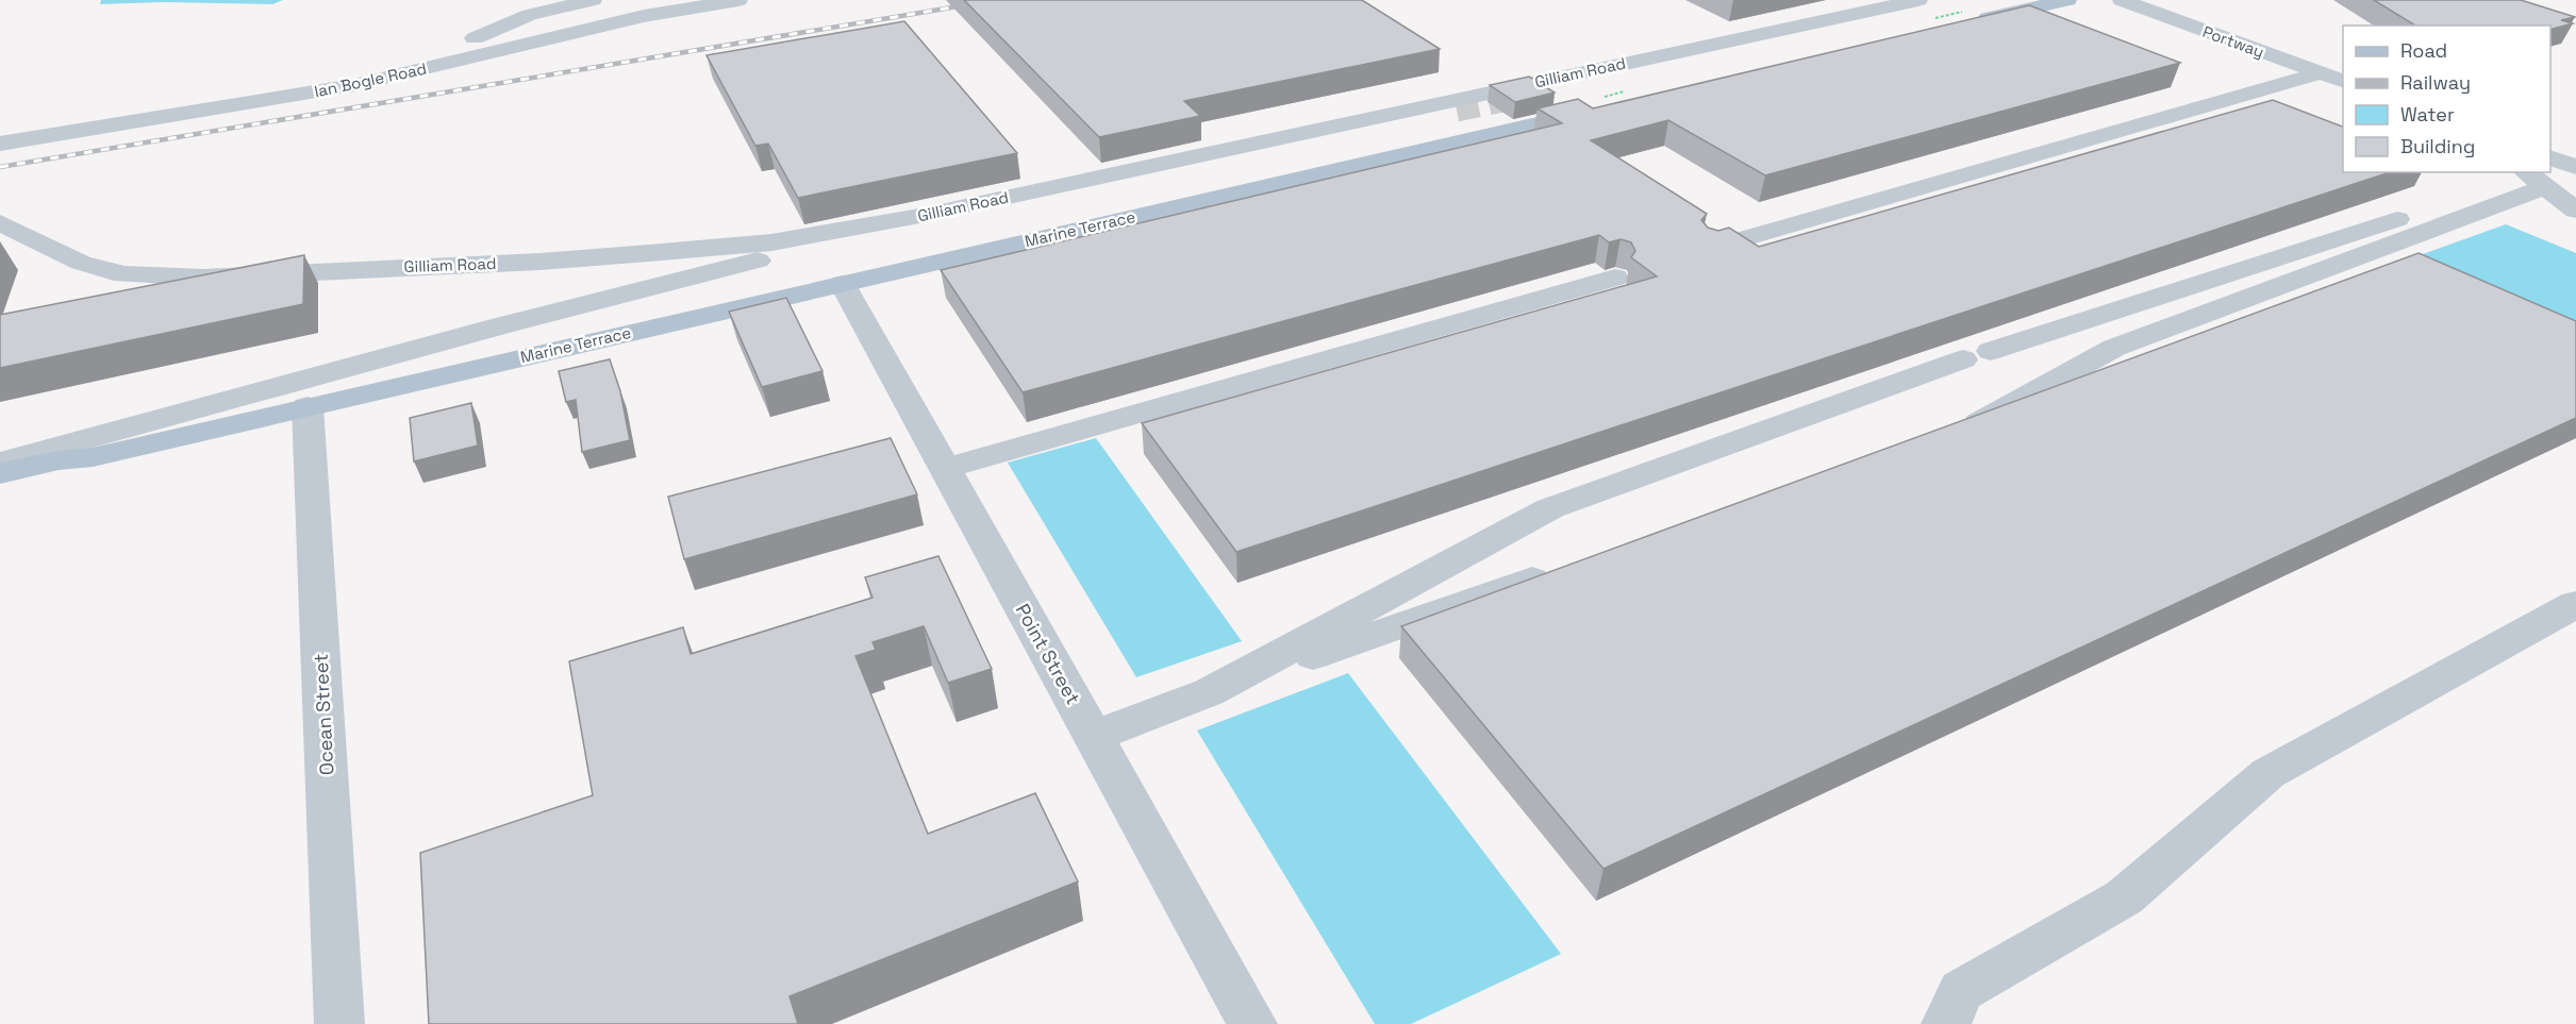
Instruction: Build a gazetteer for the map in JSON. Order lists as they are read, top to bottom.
{
  "streets": {
    "main road": ["Marine Terrace"],
    "street": [
      "Portway",
      "Gilliam Road",
      "Ian Bogle Road",
      "Point Street",
      "Ocean Street"
    ]
  },
  "crossings": [
    ["Marine Terrace", "Point Street"],
    ["Marine Terrace", "Ocean Street"]
  ],
  "legend": [
    "Road",
    "Railway",
    "Water",
    "Building"
  ]
}
